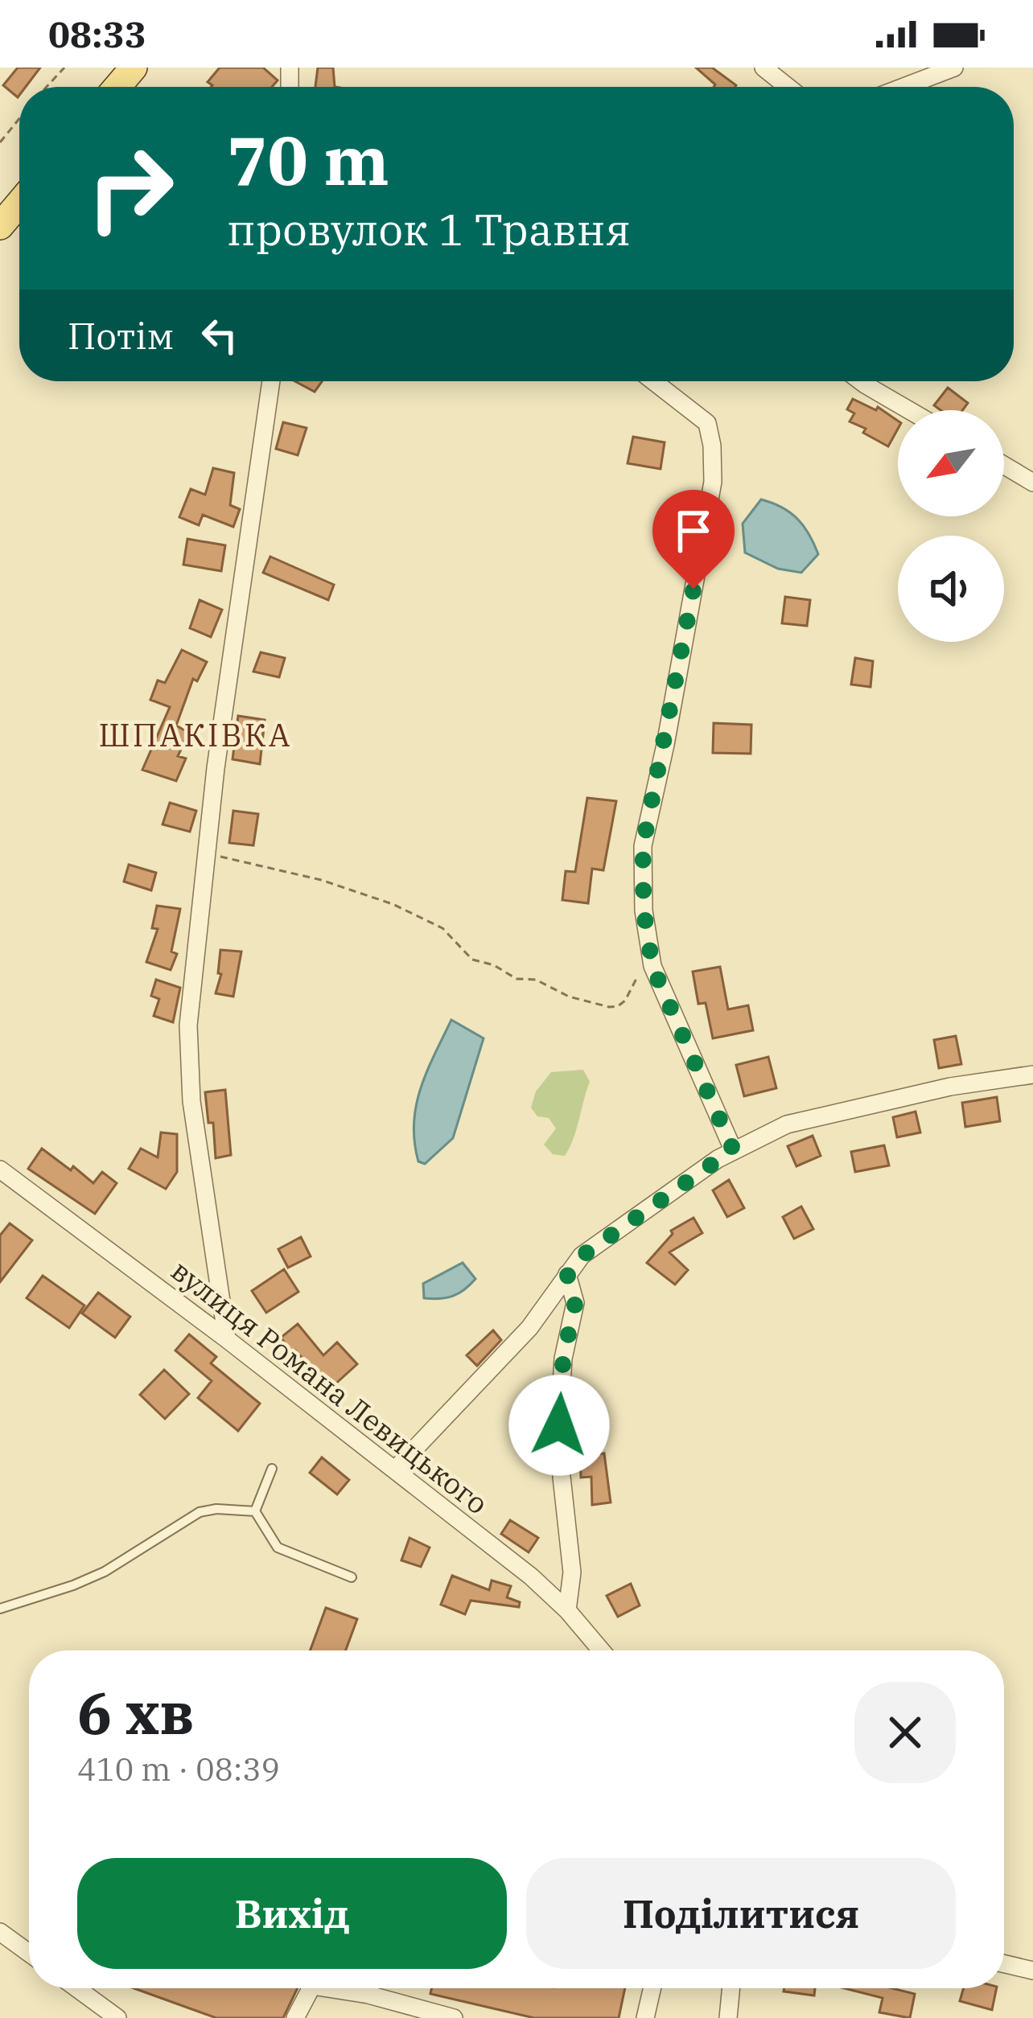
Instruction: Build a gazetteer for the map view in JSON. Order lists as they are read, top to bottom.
{
  "streets": {
    "street": ["вулиця Романа Левицького"]
  },
  "districts": ["ШПАКІВКА"],
  "north": "bottom left",
  "page": {
    "status": "08:33",
    "turn": ["70 m", "провулок 1 Травня"],
    "then": "Потім",
    "heading": ["6 хв", "410 m · 08:39"],
    "buttons": ["Вихід", "Поділитися"]
  }
}
